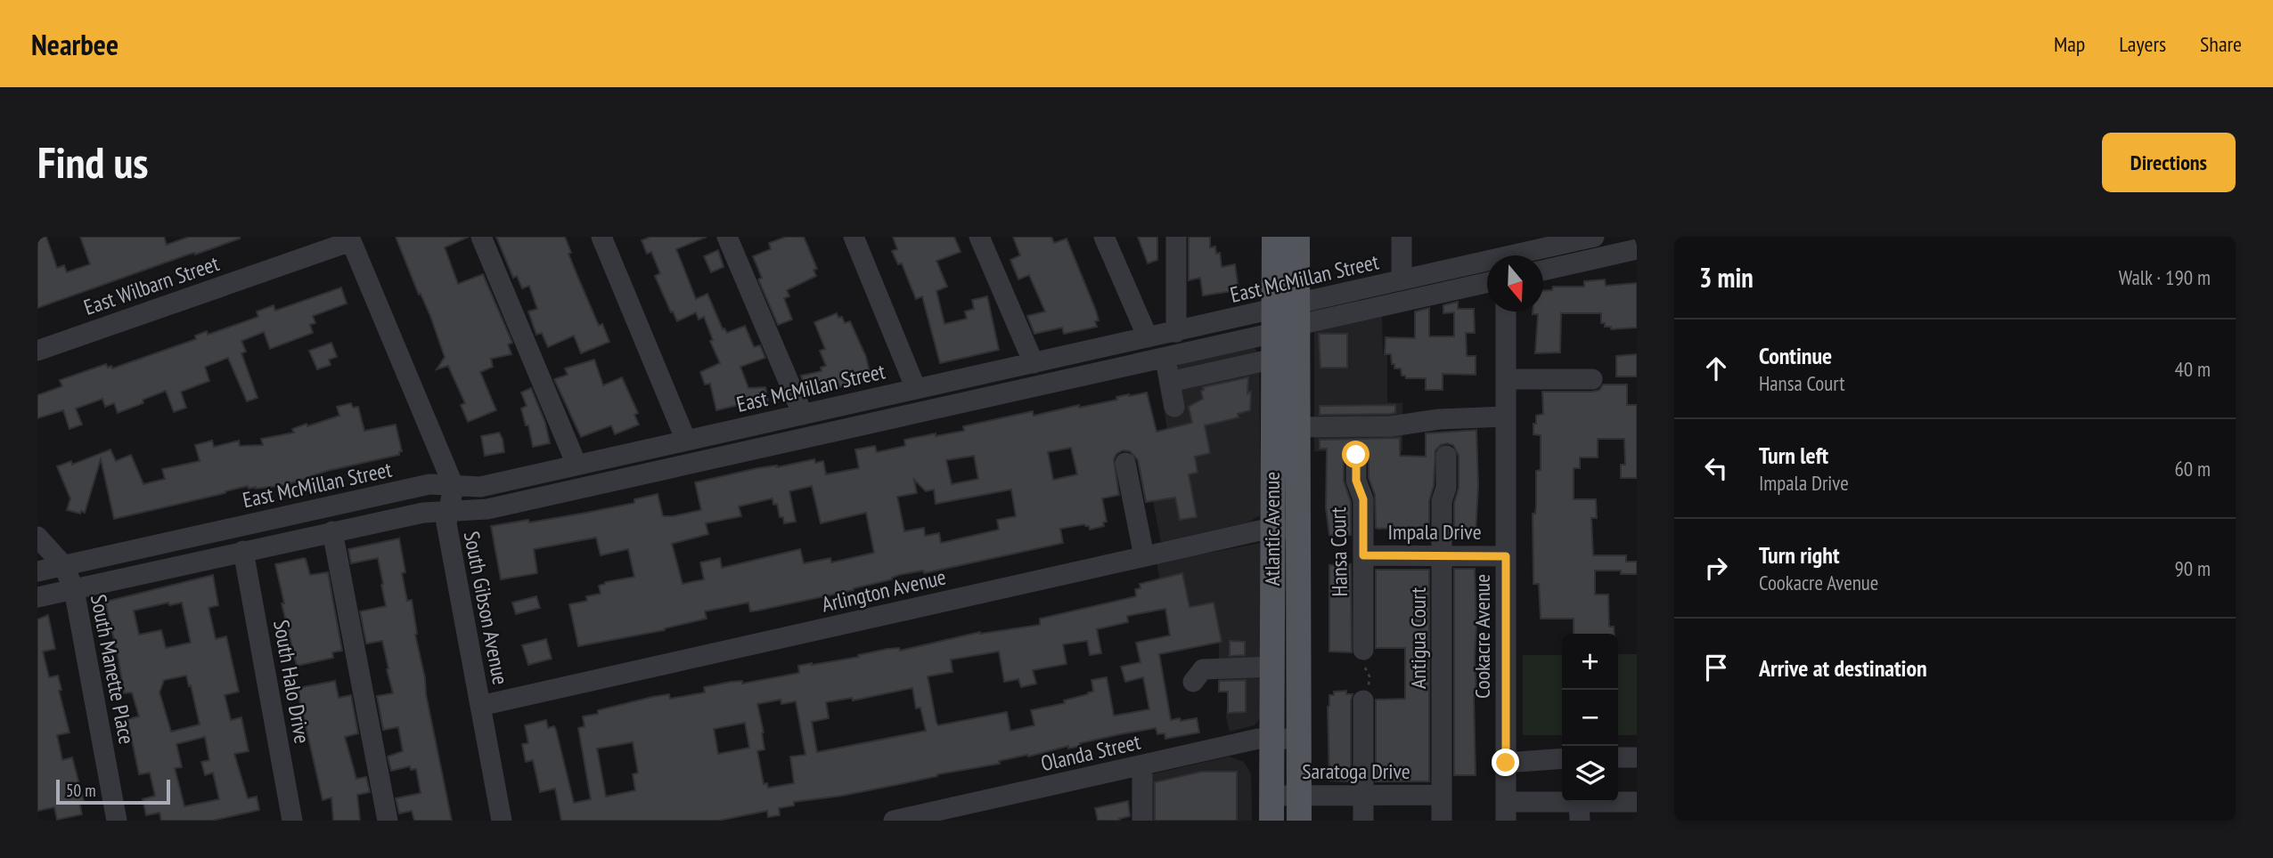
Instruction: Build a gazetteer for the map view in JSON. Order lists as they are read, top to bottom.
{
  "streets": {
    "main road": ["Atlantic Avenue"],
    "street": [
      "East McMillan Street",
      "East Wilbarn Street",
      "Impala Drive",
      "Hansa Court",
      "Arlington Avenue",
      "South Gibson Avenue",
      "Cookacre Avenue",
      "Antigua Court",
      "South Manette Place",
      "South Halo Drive",
      "Olanda Street",
      "Saratoga Drive"
    ]
  },
  "crossings": [
    ["East McMillan Street", "Atlantic Avenue"],
    ["East McMillan Street", "South Gibson Avenue"],
    ["East McMillan Street", "South Manette Place"],
    ["East McMillan Street", "South Halo Drive"],
    ["Atlantic Avenue", "Arlington Avenue"],
    ["Atlantic Avenue", "Olanda Street"],
    ["Atlantic Avenue", "Saratoga Drive"],
    ["Impala Drive", "Hansa Court"],
    ["Impala Drive", "Cookacre Avenue"],
    ["Impala Drive", "Antigua Court"],
    ["Arlington Avenue", "South Gibson Avenue"],
    ["Antigua Court", "Saratoga Drive"]
  ],
  "scale_bar": "50 m",
  "north": "bottom",
  "page": {
    "header": "Nearbee",
    "nav": ["Map", "Layers", "Share"],
    "buttons": "Directions",
    "title": "Find us",
    "heading": ["3 min", "Walk · 190 m"],
    "list": [
      ["Continue", "Hansa Court", "40 m"],
      ["Turn left", "Impala Drive", "60 m"],
      ["Turn right", "Cookacre Avenue", "90 m"],
      "Arrive at destination"
    ],
    "map_buttons": ["+", "−"],
    "scale": "50 m"
  }
}
